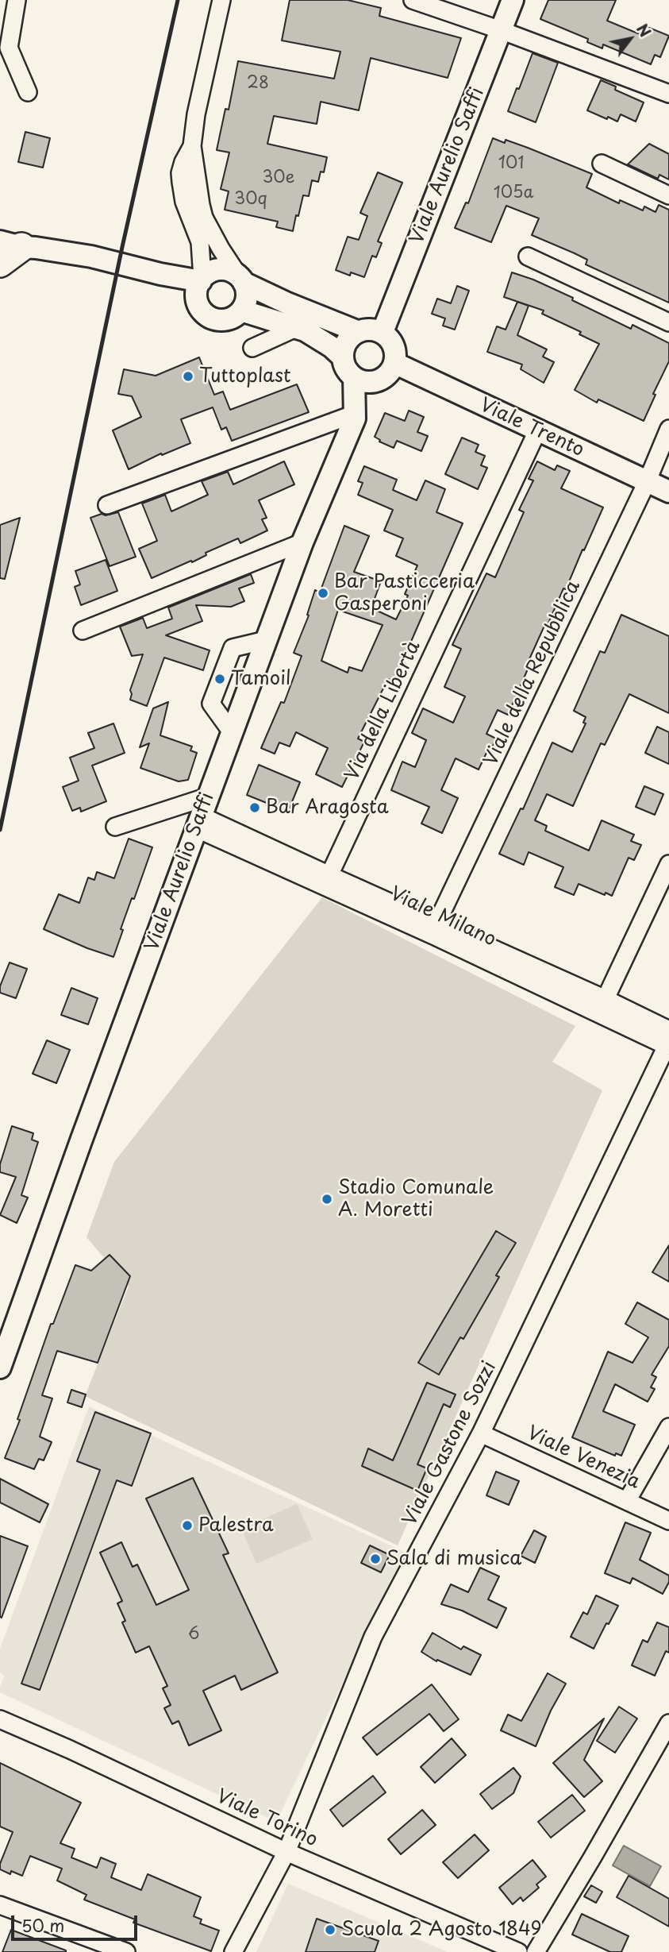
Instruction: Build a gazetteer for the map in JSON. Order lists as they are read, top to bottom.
{
  "streets": {
    "street": [
      "Viale Aurelio Saffi",
      "Viale Trento",
      "Viale della Repubblica",
      "Via della Libertà",
      "Viale Milano",
      "Viale Gastone Sozzi",
      "Viale Venezia",
      "Viale Torino"
    ]
  },
  "crossings": [
    ["Viale Aurelio Saffi", "Viale Trento"],
    ["Viale Aurelio Saffi", "Viale Milano"],
    ["Viale Trento", "Viale della Repubblica"],
    ["Viale Trento", "Via della Libertà"],
    ["Viale della Repubblica", "Viale Milano"],
    ["Via della Libertà", "Viale Milano"],
    ["Viale Milano", "Viale Gastone Sozzi"],
    ["Viale Gastone Sozzi", "Viale Venezia"],
    ["Viale Gastone Sozzi", "Viale Torino"]
  ],
  "places": [
    "Tuttoplast",
    "Bar Pasticceria Gasperoni",
    "Tamoil",
    "Bar Aragosta",
    "Stadio Comunale A. Moretti",
    "Palestra",
    "Sala di musica",
    "Scuola 2 Agosto 1849"
  ],
  "house_numbers": [
    "28",
    "101",
    "30e",
    "105a",
    "30q",
    "6"
  ],
  "scale_bar": "50 m",
  "north": "top right"
}
